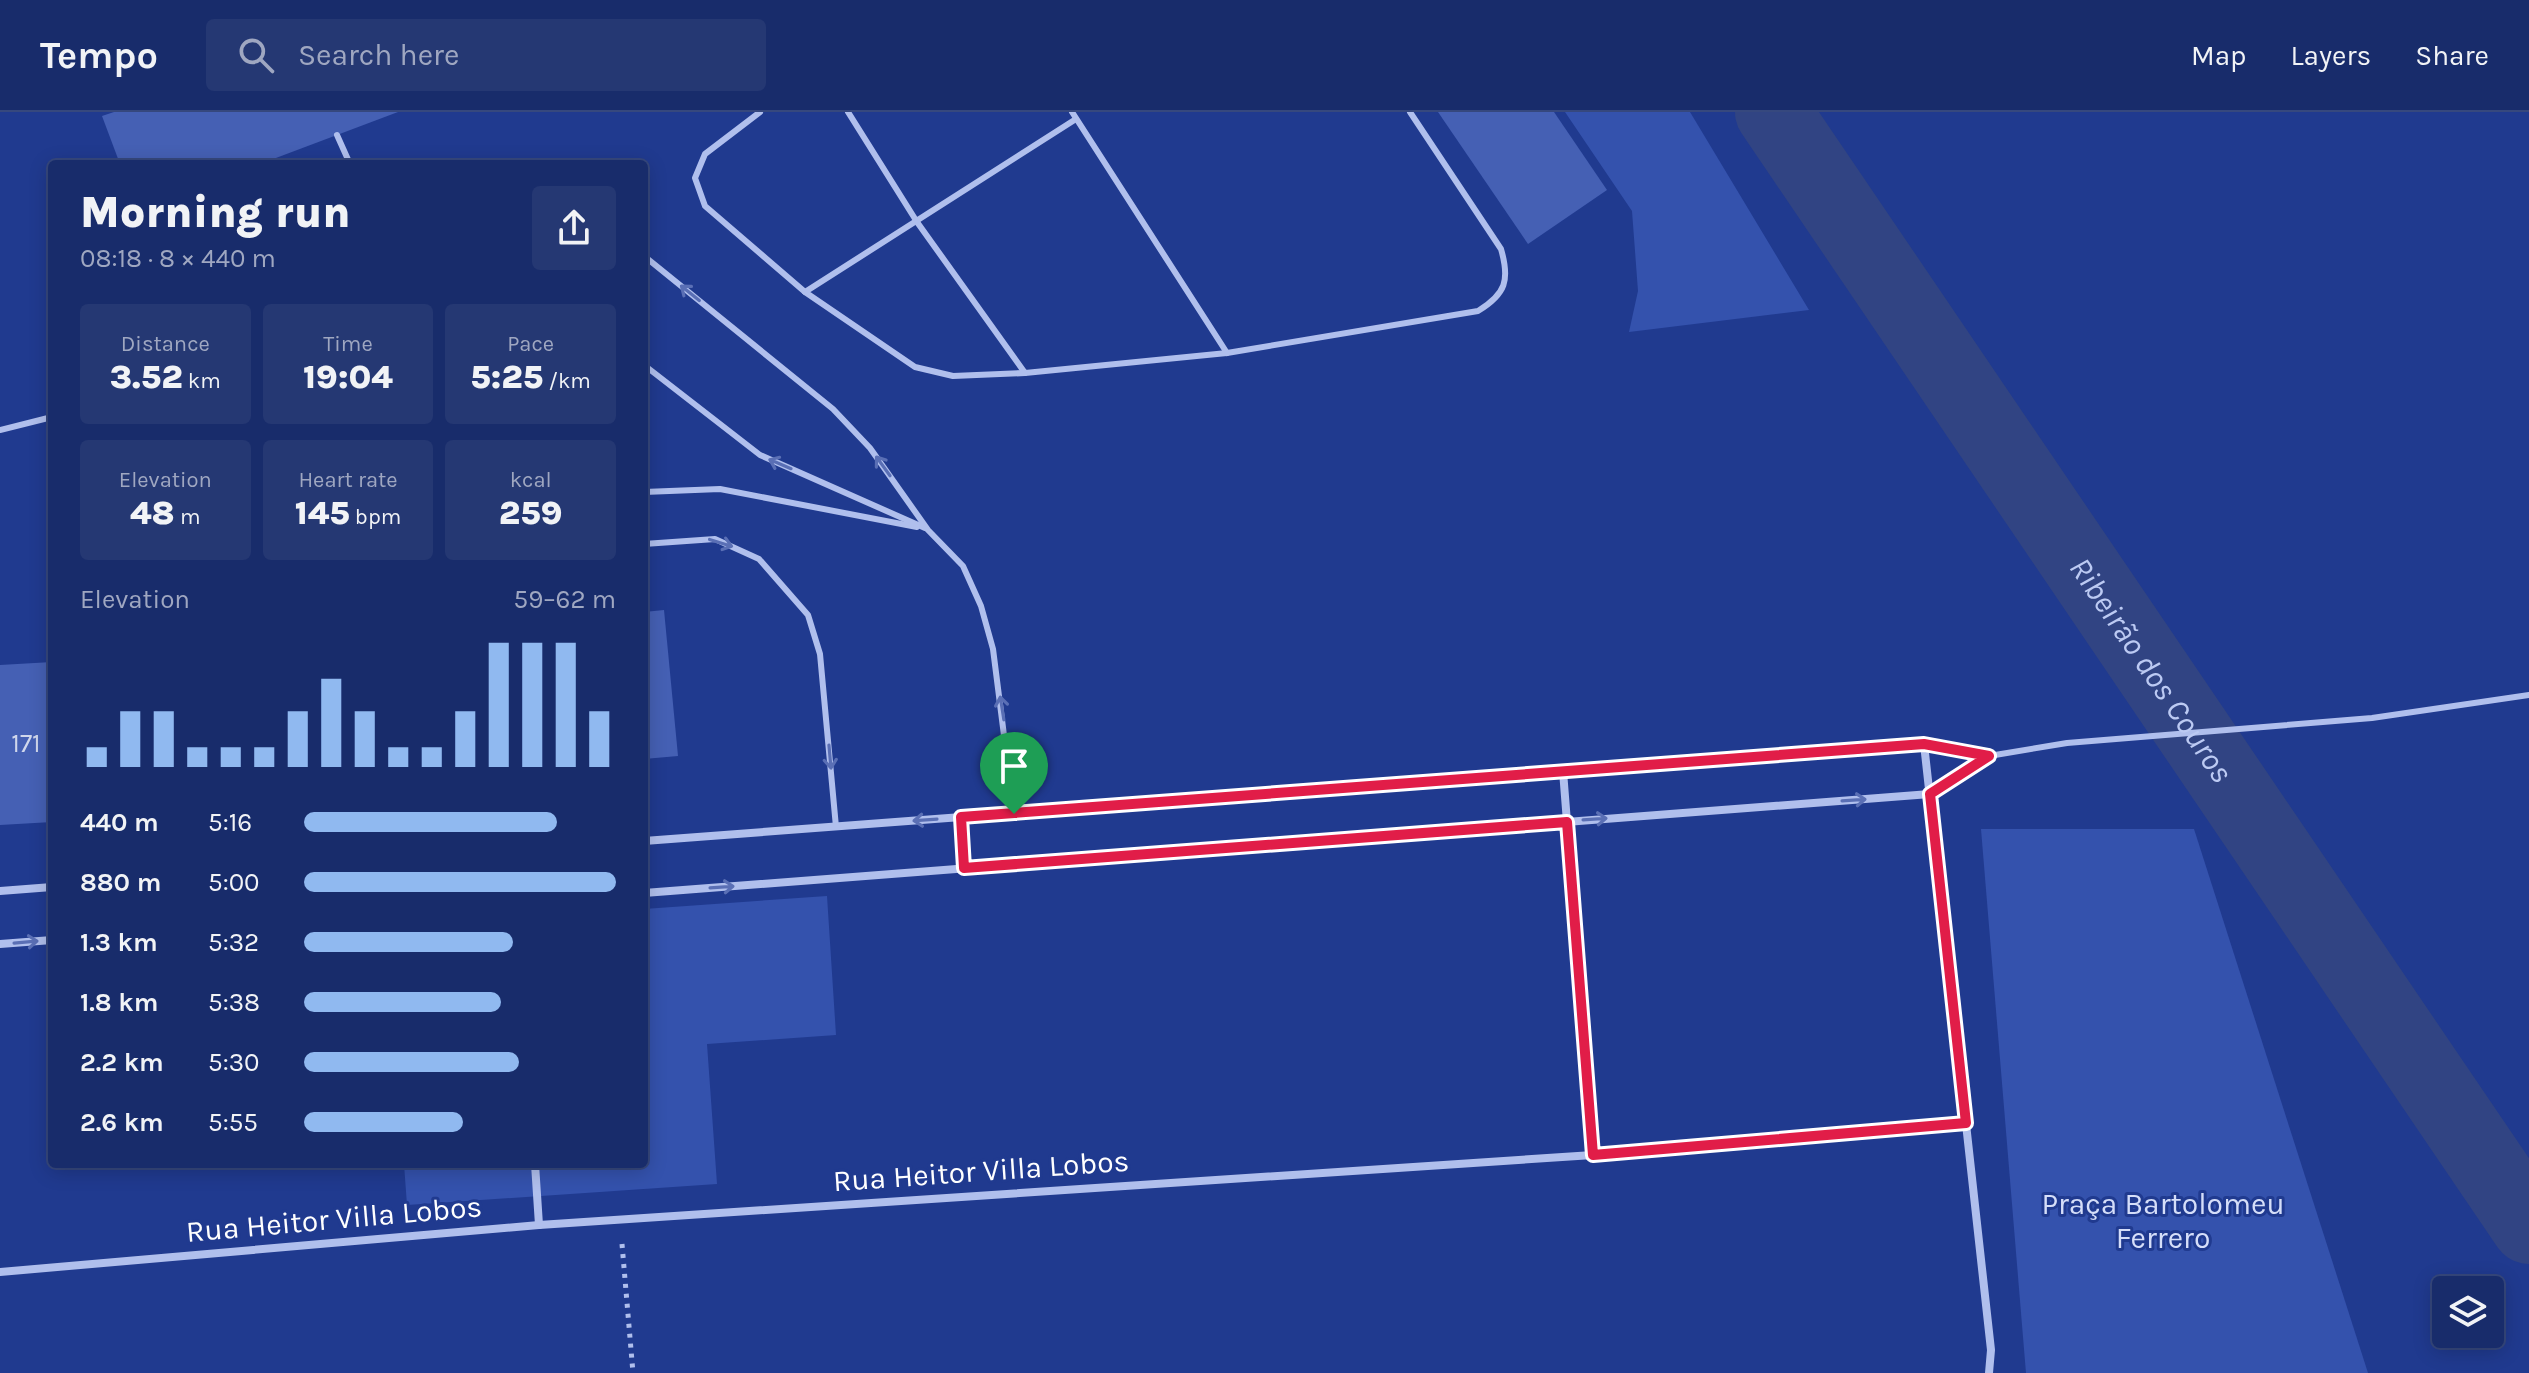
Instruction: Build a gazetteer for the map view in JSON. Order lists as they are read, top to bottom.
{
  "streets": {
    "street": ["Rua Heitor Villa Lobos"]
  },
  "water": ["Ribeirão dos Couros"],
  "parks": ["Praça Bartolomeu Ferrero"],
  "house_numbers": ["171"],
  "page": {
    "header": "Tempo",
    "search": "Search here",
    "nav": ["Map", "Layers", "Share"],
    "heading": ["Morning run", "08:18 · 8 × 440 m"],
    "stats": [
      ["Distance", "3.52 km"],
      ["Time", "19:04"],
      ["Pace", "5:25 /km"],
      ["Elevation", "48 m"],
      ["Heart rate", "145 bpm"],
      ["kcal", "259"]
    ],
    "chart": ["Elevation", "59–62 m"],
    "list": [
      {
        "name": "440 m",
        "note": "5:16"
      },
      {
        "name": "880 m",
        "note": "5:00"
      },
      {
        "name": "1.3 km",
        "note": "5:32"
      },
      {
        "name": "1.8 km",
        "note": "5:38"
      },
      {
        "name": "2.2 km",
        "note": "5:30"
      },
      {
        "name": "2.6 km",
        "note": "5:55"
      }
    ]
  }
}
